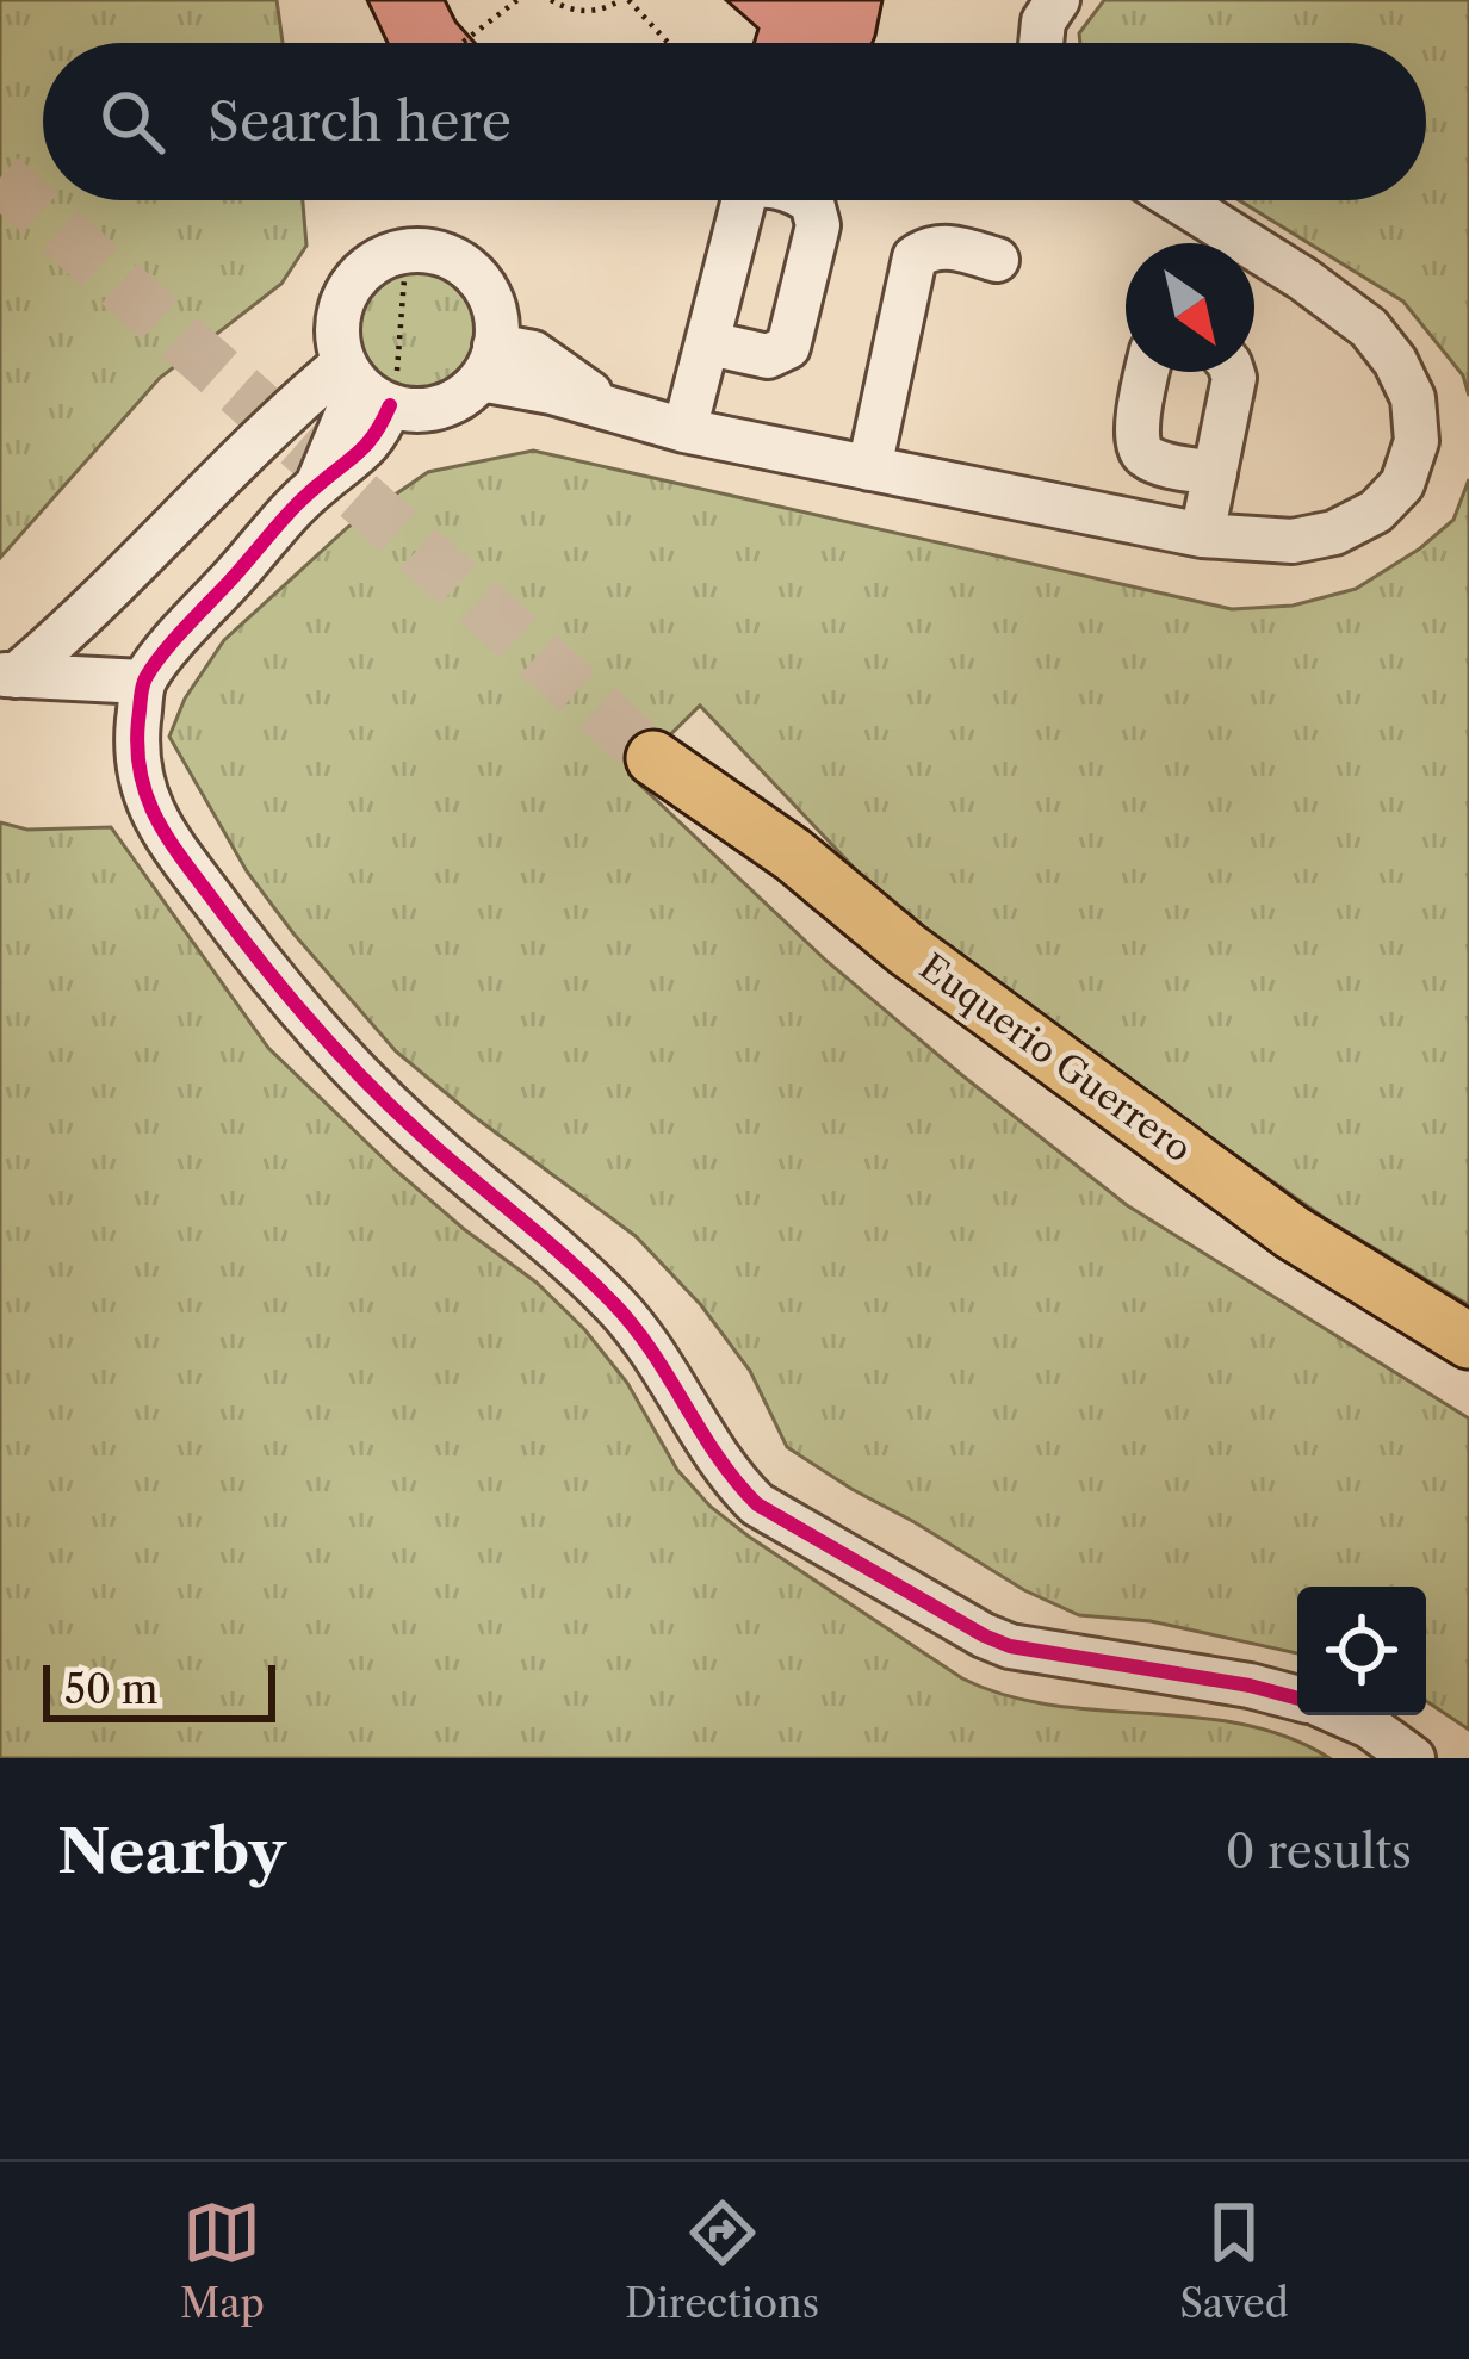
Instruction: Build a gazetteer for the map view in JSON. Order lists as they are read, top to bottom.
{
  "streets": {
    "main road": ["Euquerio Guerrero"]
  },
  "scale_bar": "50 m",
  "north": "bottom right",
  "page": {
    "search": "Search here",
    "scale": "50 m",
    "heading": ["Nearby", "0 results"],
    "nav": ["Map", "Directions", "Saved"]
  }
}
